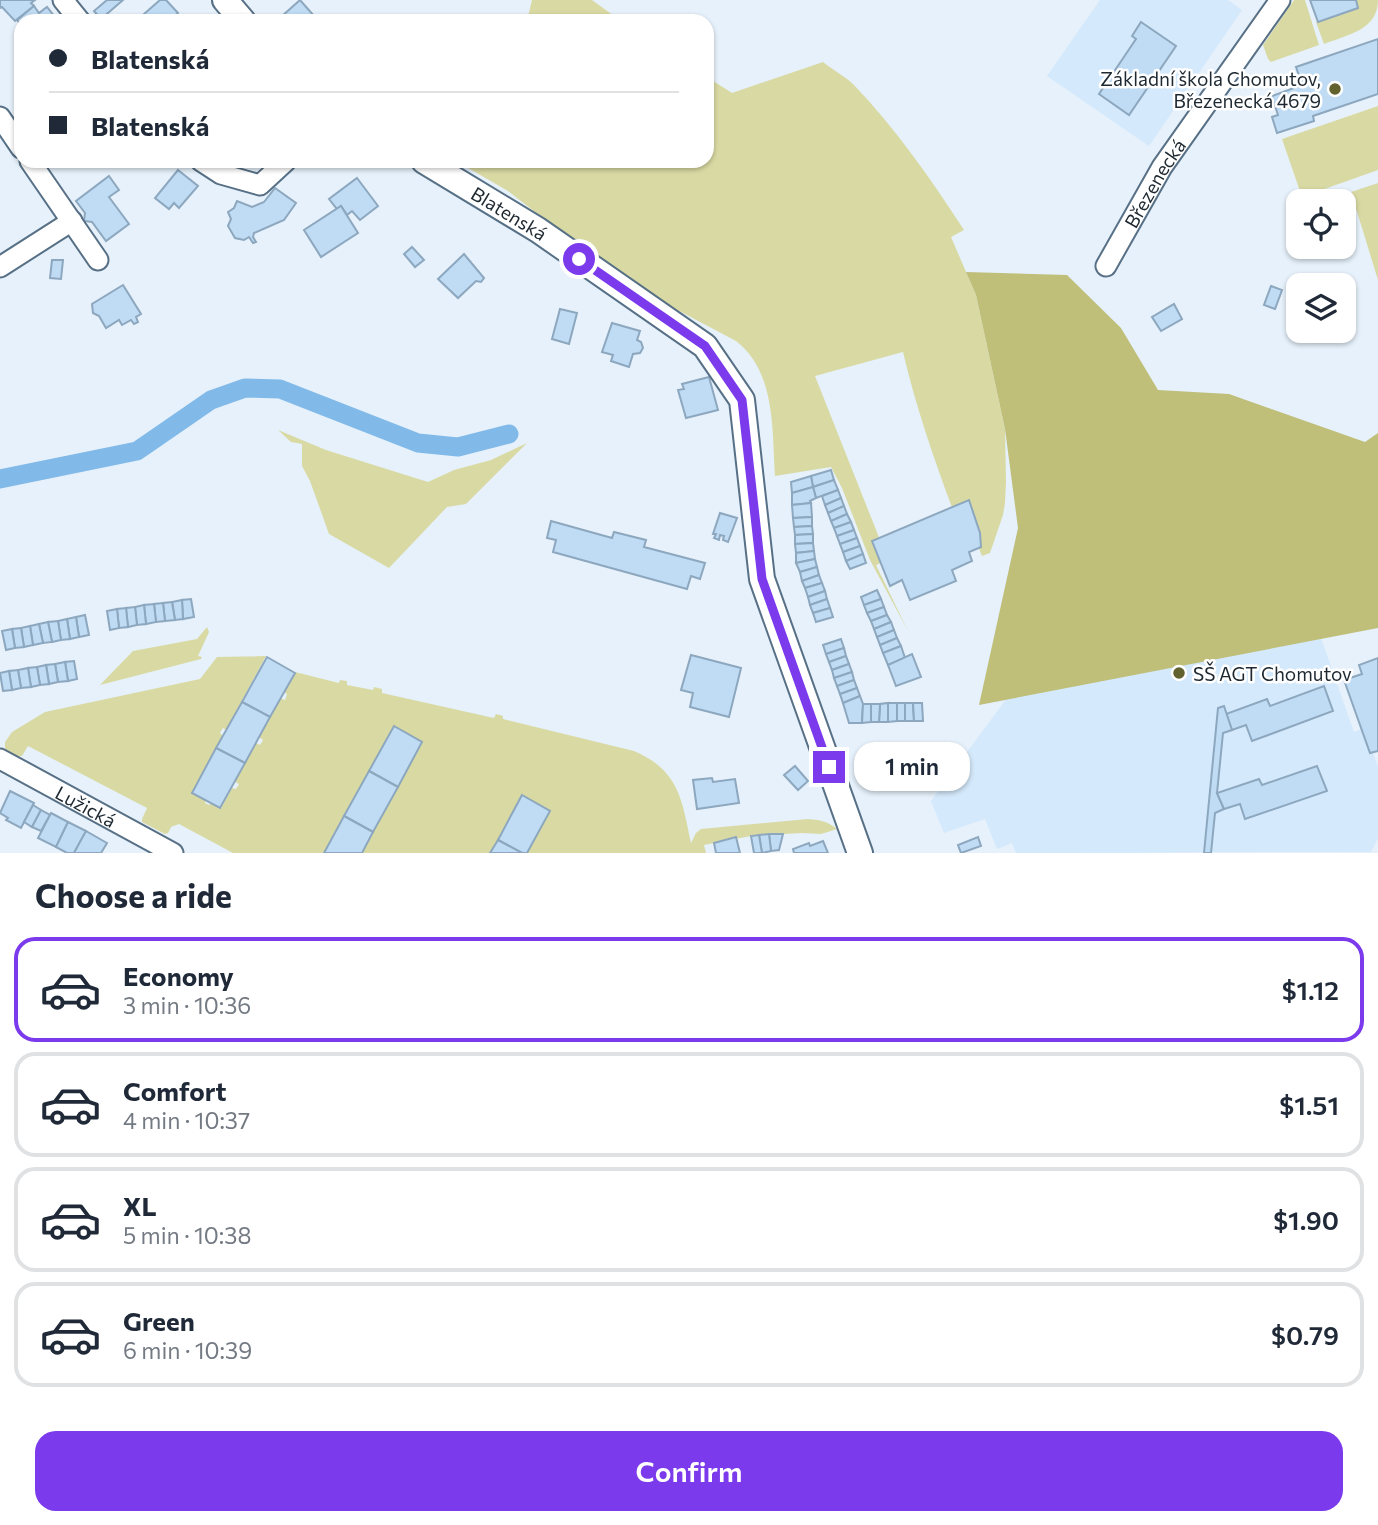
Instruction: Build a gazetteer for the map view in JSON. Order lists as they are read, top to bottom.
{
  "streets": {
    "street": ["Březenecká", "Blatenská", "Lužická"]
  },
  "places": ["Základní škola Chomutov, Březenecká 4679", "SŠ AGT Chomutov"],
  "page": {
    "banner": ["Blatenská", "Blatenská"],
    "bubble": "1 min",
    "heading": "Choose a ride",
    "list": [
      {
        "name": "Economy",
        "note": "3 min · 10:36",
        "value": "$1.12"
      },
      {
        "name": "Comfort",
        "note": "4 min · 10:37",
        "value": "$1.51"
      },
      {
        "name": "XL",
        "note": "5 min · 10:38",
        "value": "$1.90"
      },
      {
        "name": "Green",
        "note": "6 min · 10:39",
        "value": "$0.79"
      }
    ],
    "buttons": "Confirm"
  }
}
